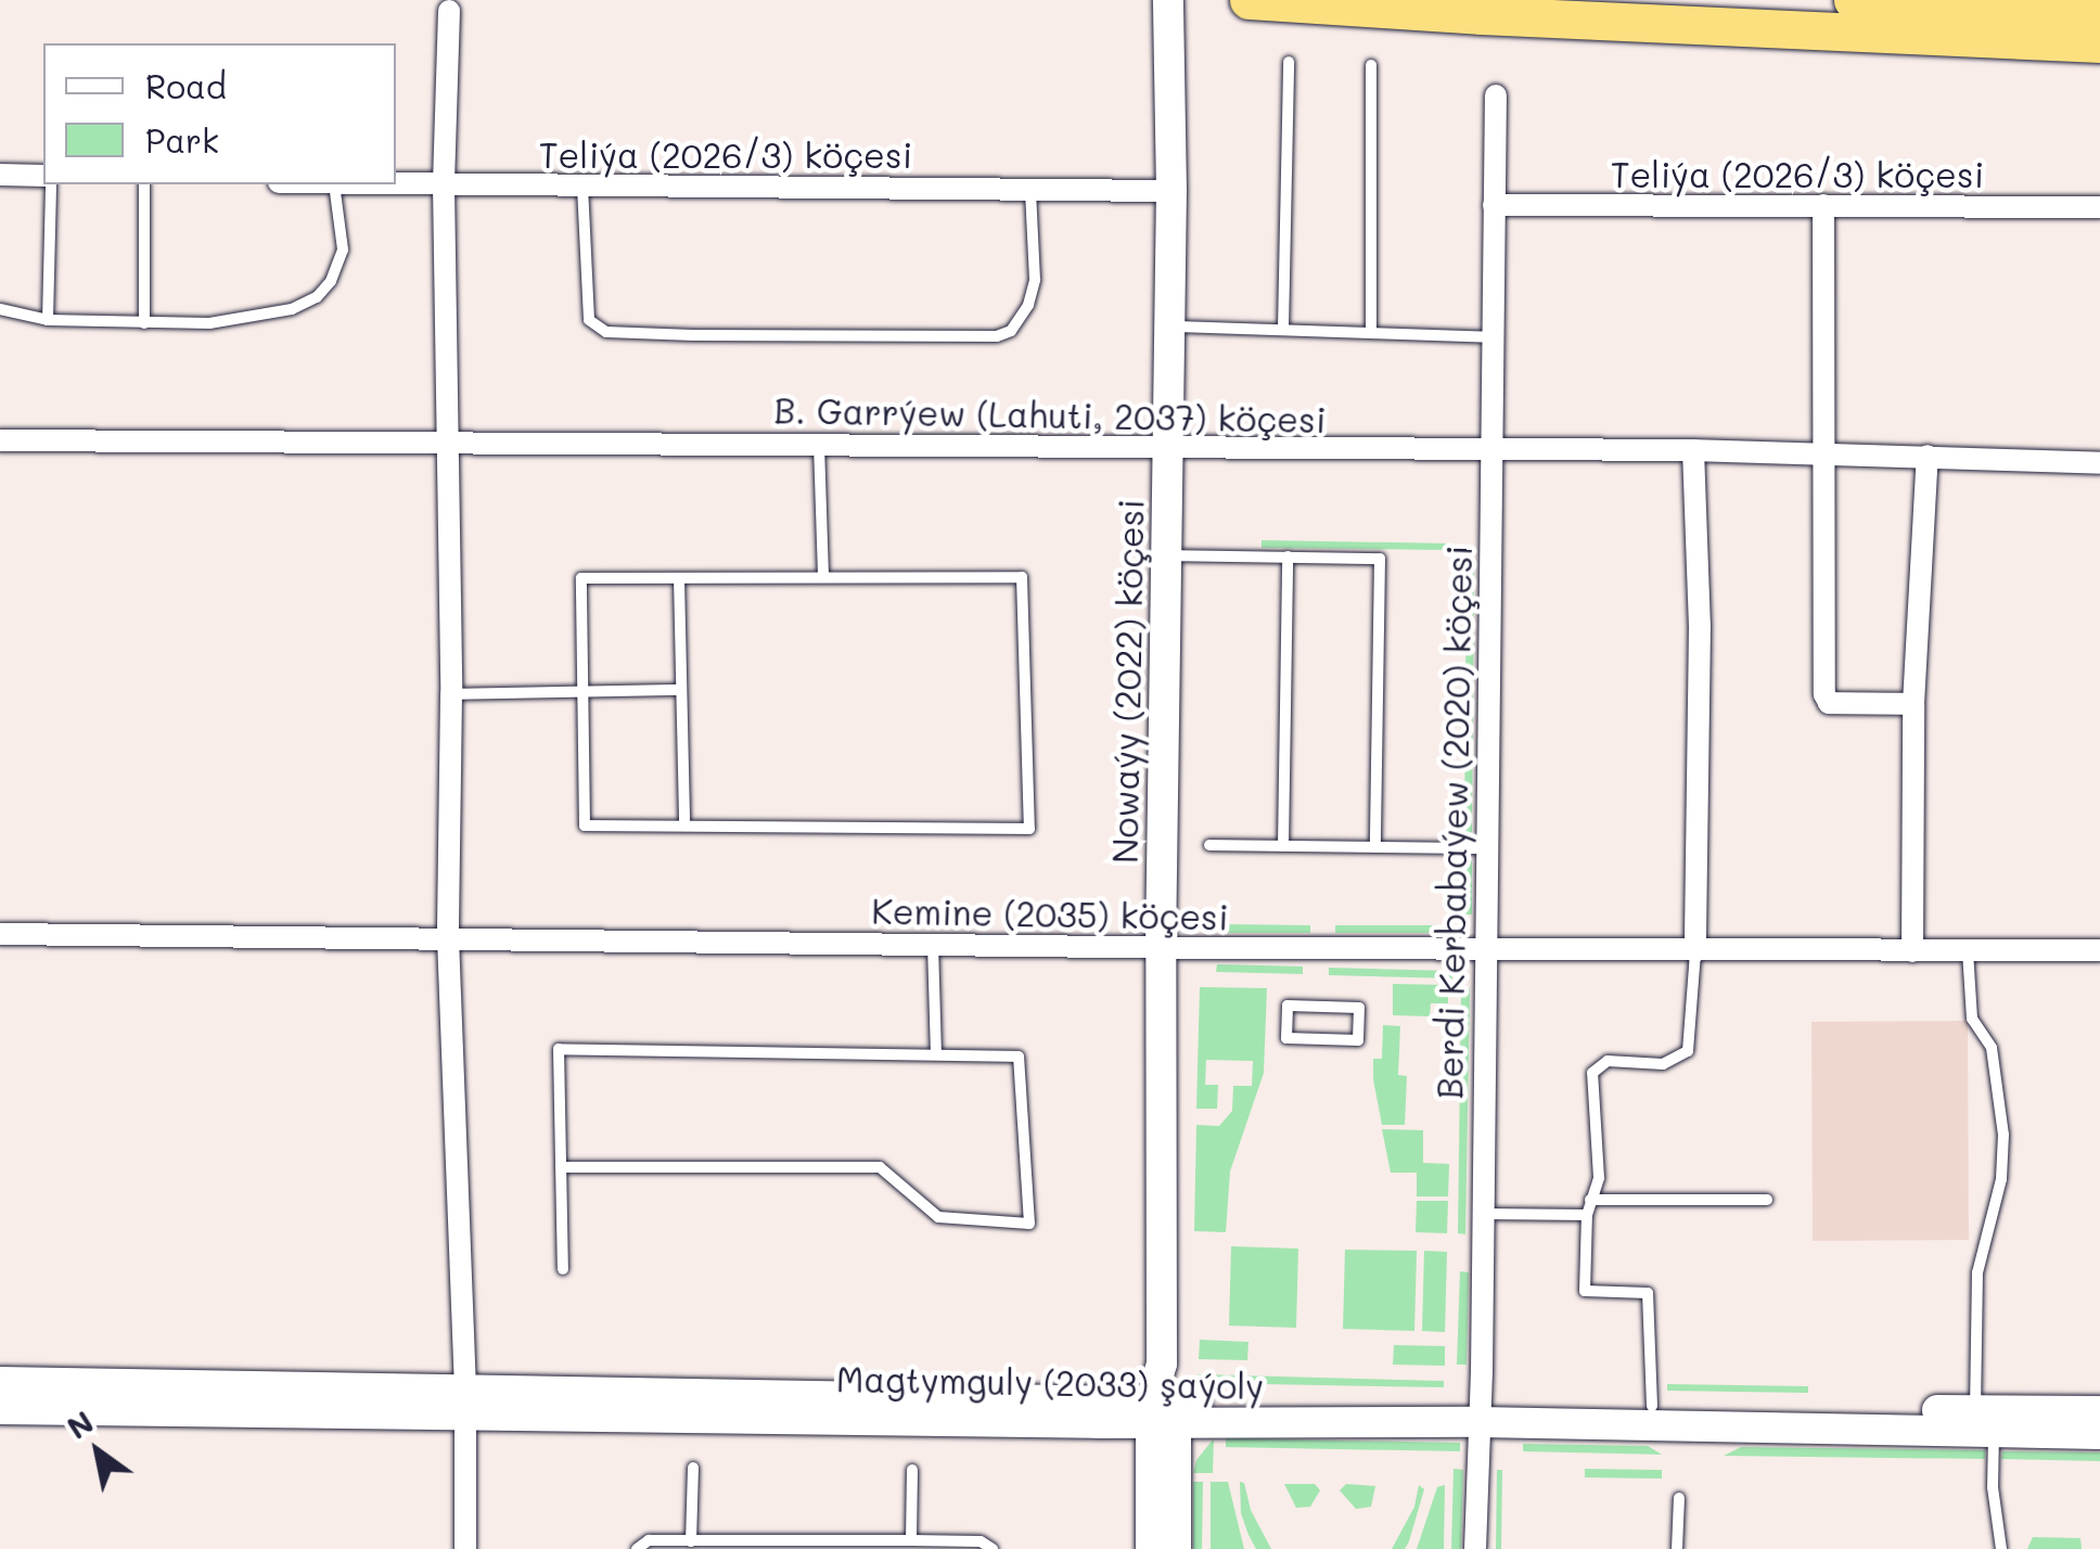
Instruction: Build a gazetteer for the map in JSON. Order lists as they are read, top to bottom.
{
  "streets": {
    "main road": ["Nowaýy (2022) köçesi", "Magtymguly (2033) şaýoly"],
    "street": [
      "Teliýa (2026/3) köçesi",
      "B. Garrýew (Lahuti, 2037) köçesi",
      "Berdi Kerbabaýew (2020) köçesi",
      "Kemine (2035) köçesi"
    ]
  },
  "crossings": [
    ["Teliýa (2026/3) köçesi", "Nowaýy (2022) köçesi"],
    ["Teliýa (2026/3) köçesi", "Berdi Kerbabaýew (2020) köçesi"],
    ["B. Garrýew (Lahuti, 2037) köçesi", "Nowaýy (2022) köçesi"],
    ["B. Garrýew (Lahuti, 2037) köçesi", "Berdi Kerbabaýew (2020) köçesi"],
    ["Nowaýy (2022) köçesi", "Kemine (2035) köçesi"],
    ["Nowaýy (2022) köçesi", "Magtymguly (2033) şaýoly"],
    ["Berdi Kerbabaýew (2020) köçesi", "Kemine (2035) köçesi"],
    ["Berdi Kerbabaýew (2020) köçesi", "Magtymguly (2033) şaýoly"]
  ],
  "legend": ["Road", "Park"],
  "north": "top left"
}
